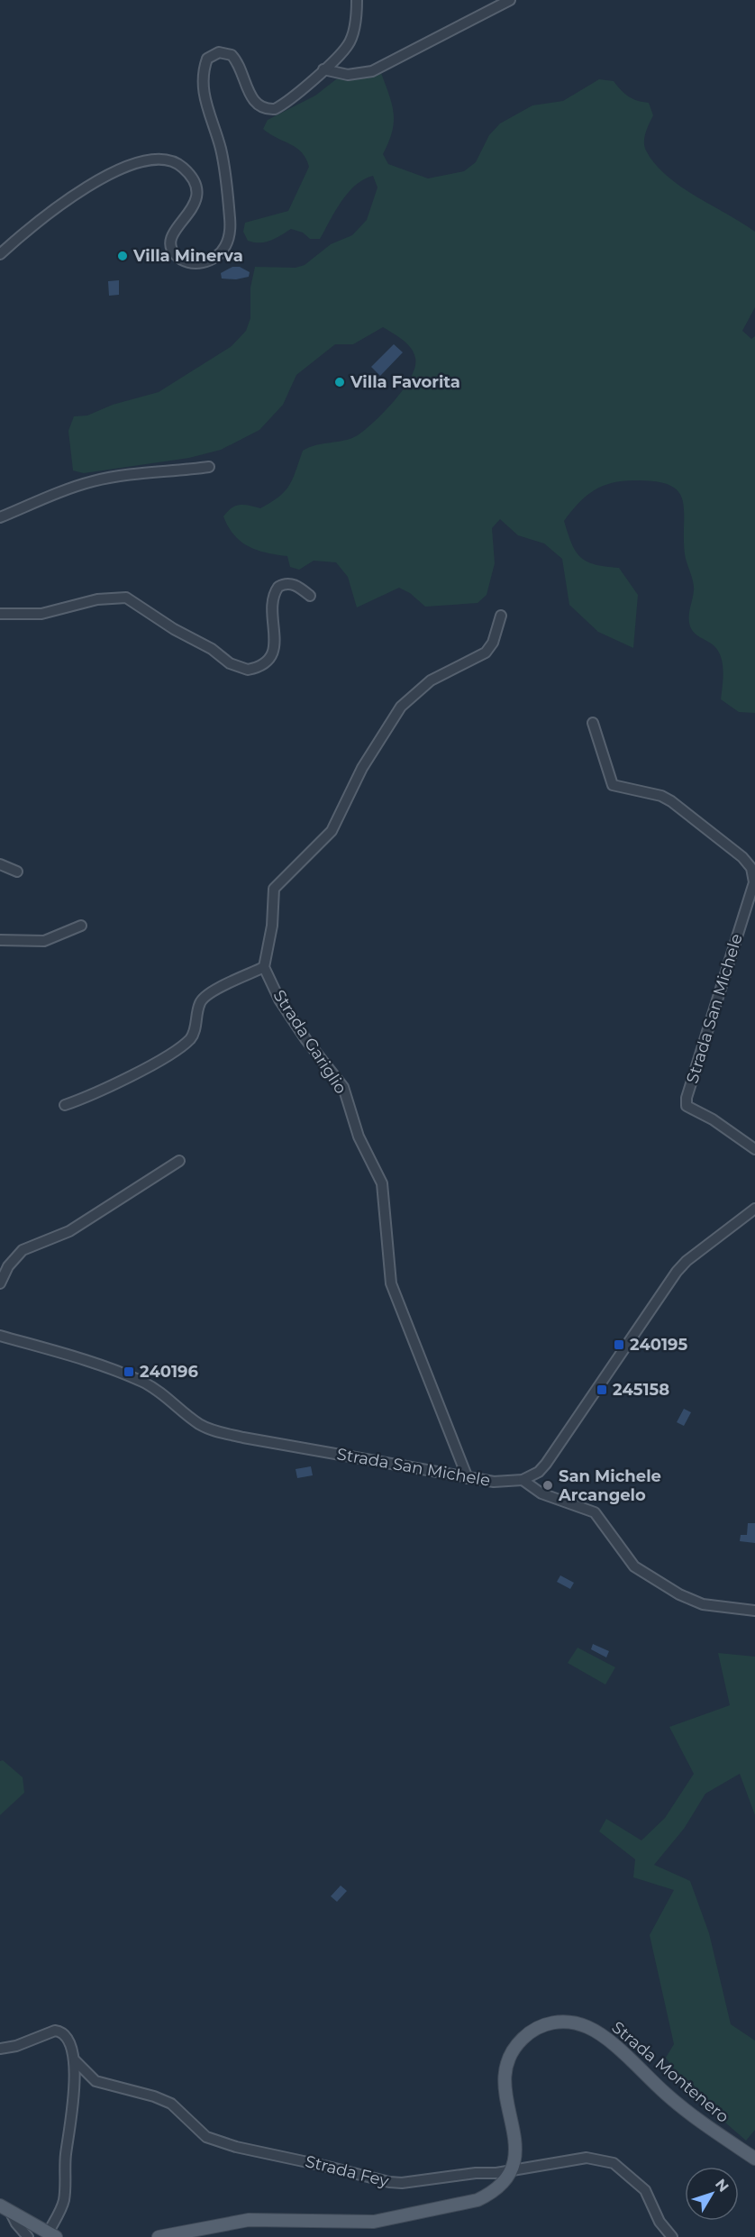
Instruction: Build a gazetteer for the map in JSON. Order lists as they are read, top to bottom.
{
  "streets": {
    "main road": ["Strada Montenero"],
    "street": ["Strada San Michele", "Strada Gariglio", "Strada Fey"]
  },
  "crossings": [
    ["Strada San Michele", "Strada Gariglio"],
    ["Strada Montenero", "Strada Fey"]
  ],
  "places": {
    "other": ["Villa Minerva", "Villa Favorita", "San Michele Arcangelo"],
    "transit": ["240195", "240196", "245158"]
  },
  "north": "top right"
}
